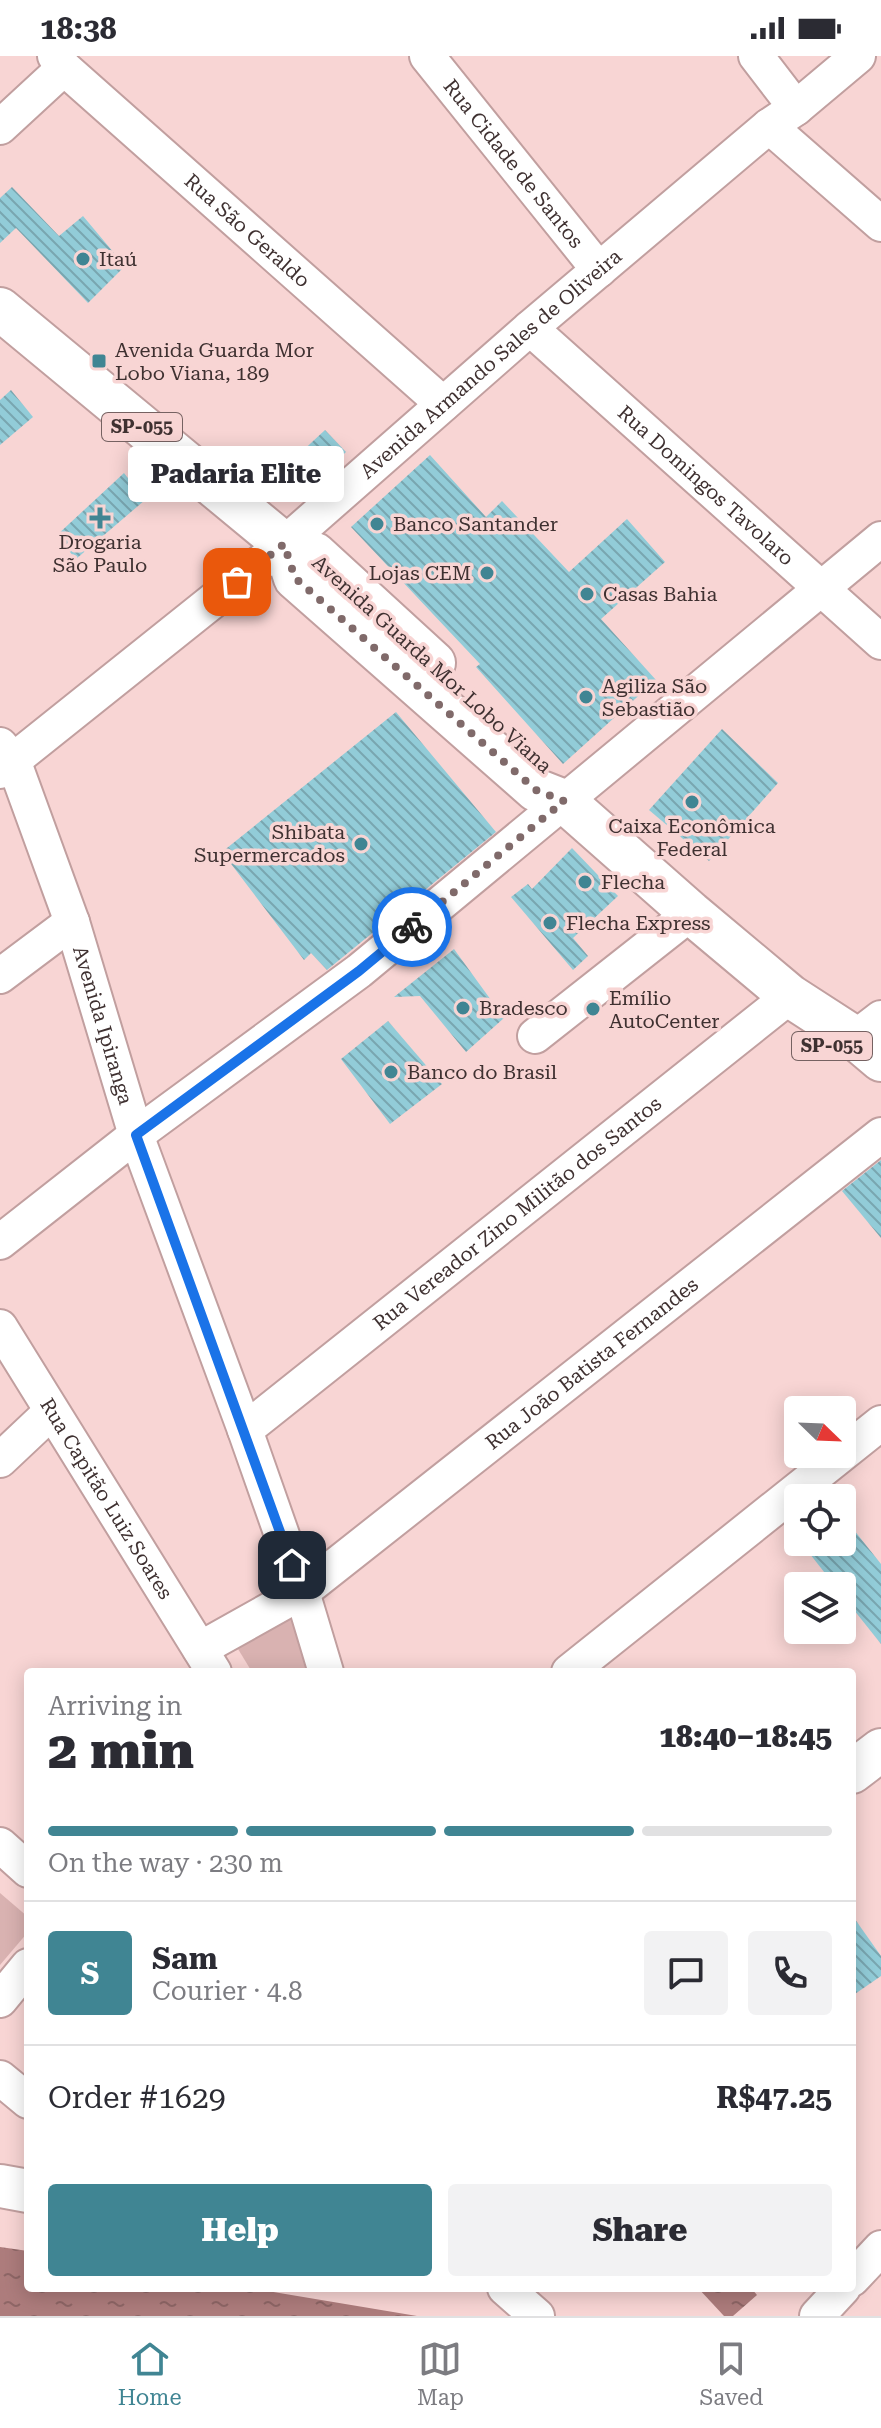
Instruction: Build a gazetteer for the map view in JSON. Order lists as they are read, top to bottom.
{
  "streets": {
    "main road": ["SP-055", "Avenida Guarda Mor Lobo Viana"],
    "street": [
      "Rua Cidade de Santos",
      "Rua São Geraldo",
      "Avenida Armando Sales de Oliveira",
      "Rua Domingos Tavolaro",
      "Avenida Ipiranga",
      "Rua Vereador Zino Militão dos Santos",
      "Rua João Batista Fernandes",
      "Rua Capitão Luiz Soares"
    ]
  },
  "crossings": [
    ["Rua Cidade de Santos", "Avenida Armando Sales de Oliveira"],
    ["Rua São Geraldo", "Avenida Armando Sales de Oliveira"],
    ["Avenida Armando Sales de Oliveira", "Rua Domingos Tavolaro"],
    ["Avenida Armando Sales de Oliveira", "Avenida Guarda Mor Lobo Viana"],
    ["Avenida Armando Sales de Oliveira", "Avenida Ipiranga"],
    ["Avenida Guarda Mor Lobo Viana", "Rua Vereador Zino Militão dos Santos"],
    ["Avenida Ipiranga", "Rua Vereador Zino Militão dos Santos"],
    ["Avenida Ipiranga", "Rua João Batista Fernandes"],
    ["Rua João Batista Fernandes", "Rua Capitão Luiz Soares"]
  ],
  "places": {
    "other": [
      "Itaú",
      "Banco Santander",
      "Lojas CEM",
      "Padaria Elite",
      "Casas Bahia",
      "Agiliza São Sebastião",
      "Caixa Econômica Federal",
      "Shibata Supermercados",
      "Flecha",
      "Flecha Express",
      "Bradesco",
      "Emílio AutoCenter",
      "Banco do Brasil"
    ],
    "transit": ["Avenida Guarda Mor Lobo Viana, 189"],
    "health": ["Drogaria São Paulo"]
  },
  "north": "bottom right",
  "page": {
    "status": "18:38",
    "bubble": "Padaria Elite",
    "heading": ["2 min", "Arriving in", "18:40–18:45"],
    "panel": [
      "Sam",
      "Courier · 4.8",
      "Order #1629",
      "R$47.25"
    ],
    "bar": "On the way · 230 m",
    "round": "S",
    "buttons": ["Help", "Share"],
    "tabs": ["Home", "Map", "Saved"]
  }
}
